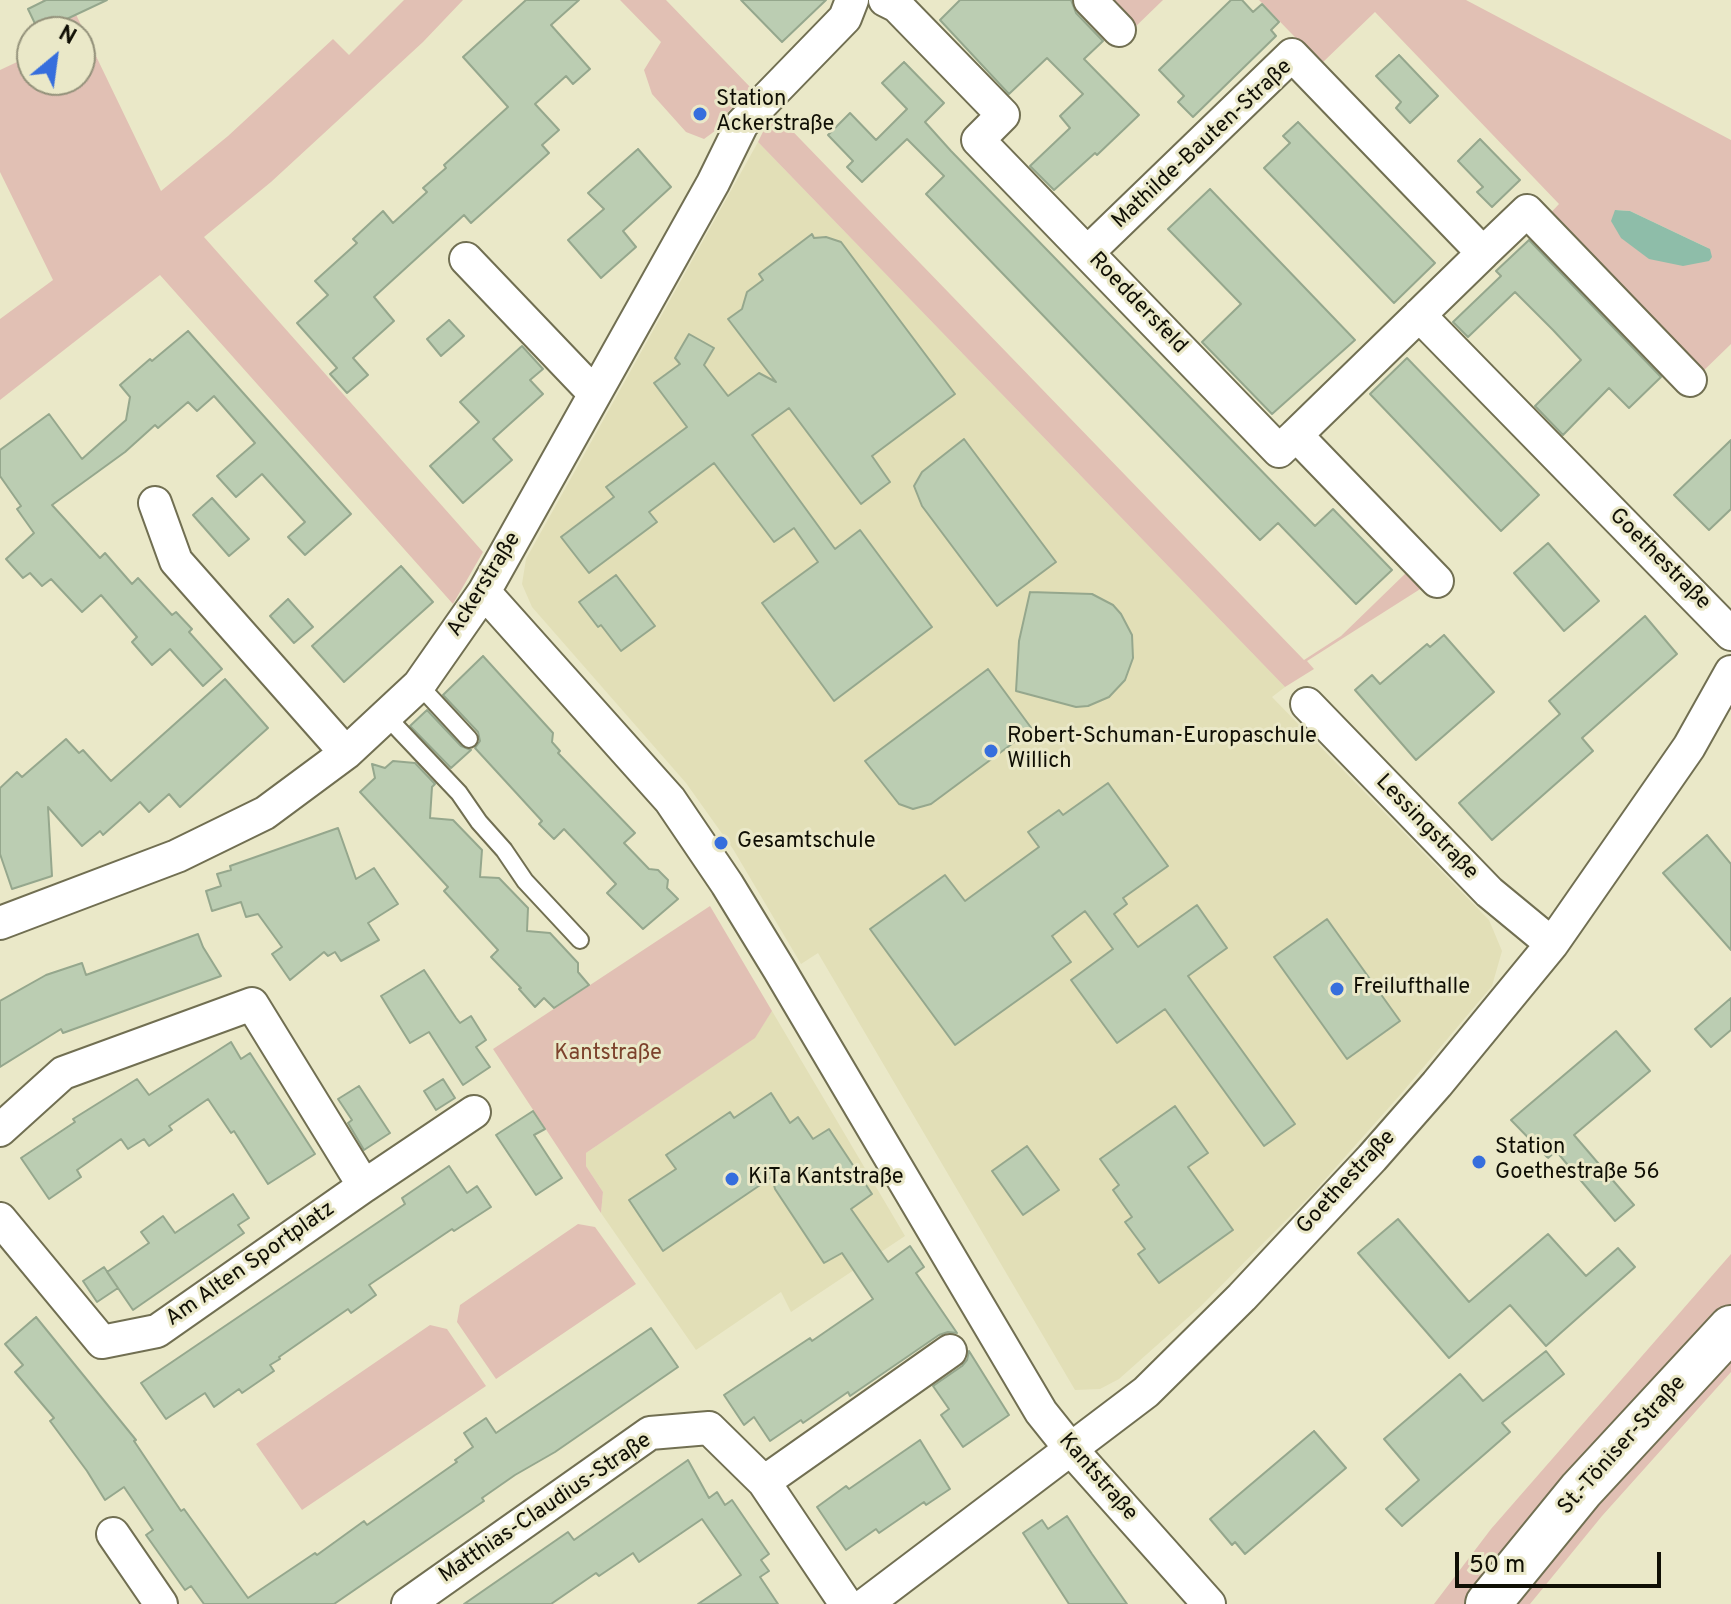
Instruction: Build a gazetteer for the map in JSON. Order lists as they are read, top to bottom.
{
  "streets": {
    "main road": ["St.-Töniser-Straße"],
    "street": [
      "Mathilde-Bauten-Straße",
      "Roeddersfeld",
      "Goethestraße",
      "Ackerstraße",
      "Lessingstraße",
      "Am Alten Sportplatz",
      "Kantstraße",
      "Matthias-Claudius-Straße"
    ]
  },
  "crossings": [
    ["Mathilde-Bauten-Straße", "Roeddersfeld"],
    ["Goethestraße", "Lessingstraße"],
    ["Goethestraße", "Kantstraße"],
    ["Ackerstraße", "Kantstraße"]
  ],
  "parks": ["Kantstraße"],
  "places": [
    "Station Ackerstraße",
    "Robert-Schuman-Europaschule Willich",
    "Gesamtschule",
    "Freilufthalle",
    "Station Goethestraße 56",
    "KiTa Kantstraße"
  ],
  "scale_bar": "50 m",
  "north": "top right"
}
